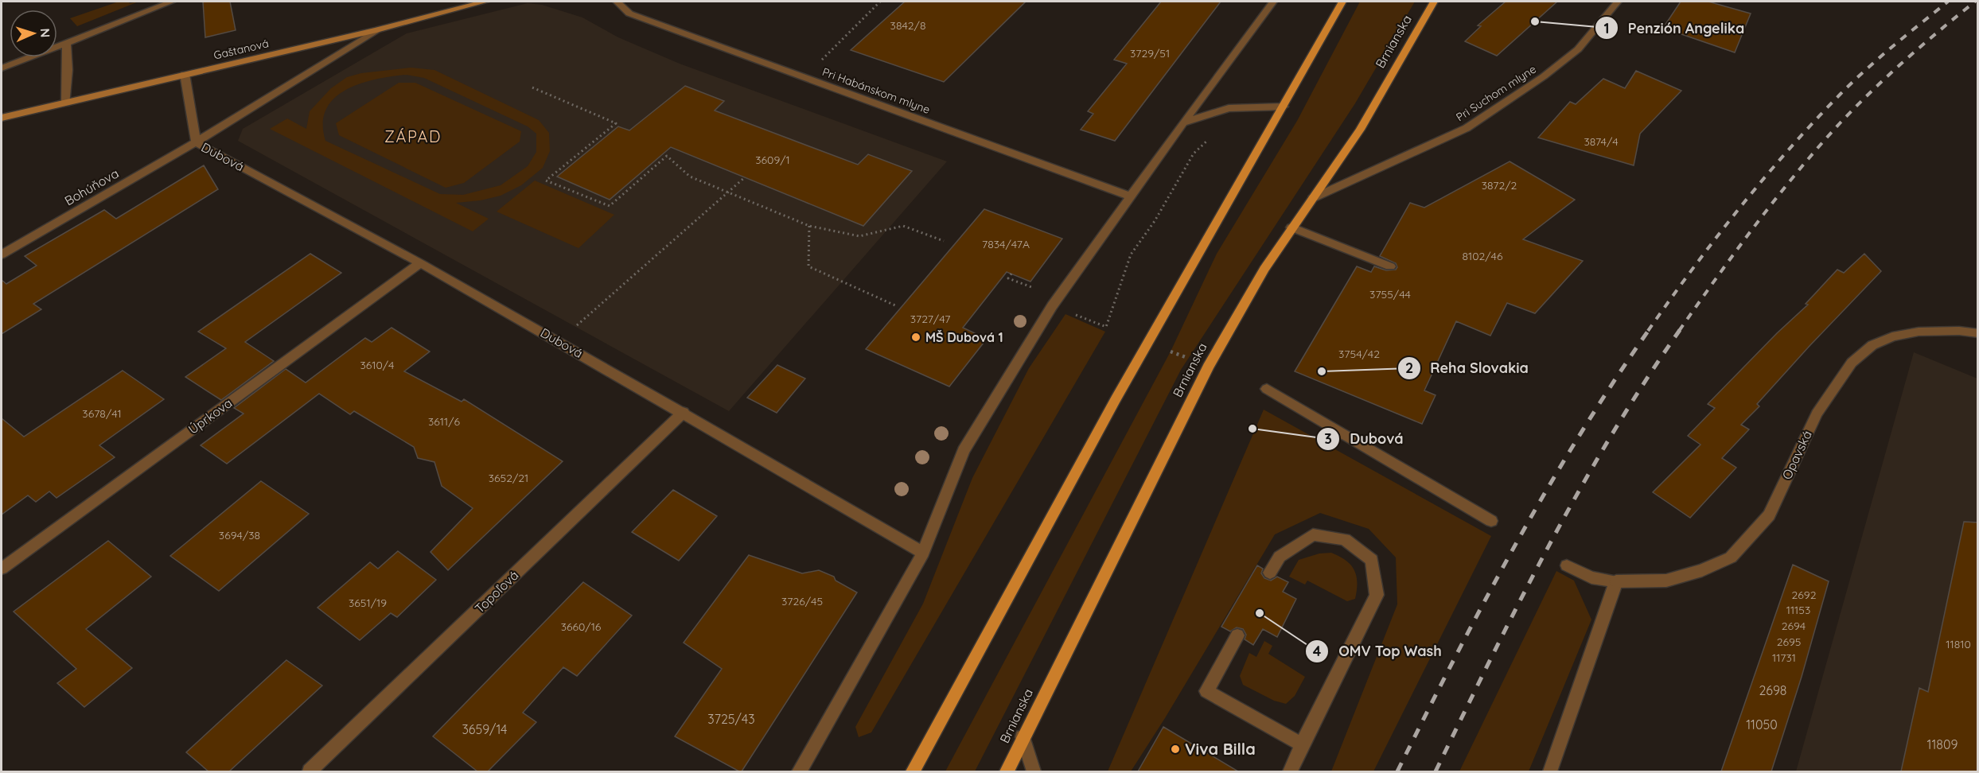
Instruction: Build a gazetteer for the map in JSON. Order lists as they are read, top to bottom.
{
  "streets": {
    "main road": ["Brnianska"],
    "street": [
      "Gaštanová",
      "Pri Habánskom mlyne",
      "Pri Suchom mlyne",
      "Dubová",
      "Bohúňova",
      "Úprkova",
      "Opavská",
      "Topoľová"
    ]
  },
  "crossings": [
    ["Brnianska", "Pri Suchom mlyne"],
    ["Gaštanová", "Bohúňova"],
    ["Dubová", "Bohúňova"],
    ["Dubová", "Úprkova"],
    ["Dubová", "Topoľová"]
  ],
  "districts": ["ZÁPAD"],
  "places": [
    "Penzión Angelika",
    "MŠ Dubová 1",
    "Reha Slovakia",
    "Dubová",
    "OMV Top Wash",
    "Viva Billa"
  ],
  "house_numbers": [
    "3842/8",
    "3729/51",
    "3874/4",
    "3609/1",
    "3872/2",
    "7834/47A",
    "8102/46",
    "3755/44",
    "3727/47",
    "3754/42",
    "3610/4",
    "3678/41",
    "3611/6",
    "3652/21",
    "3694/38",
    "2692",
    "3726/45",
    "3651/19",
    "11153",
    "2694",
    "3660/16",
    "2695",
    "11810",
    "11731",
    "2698",
    "3725/43",
    "11050",
    "3659/14",
    "11809"
  ],
  "north": "right"
}
